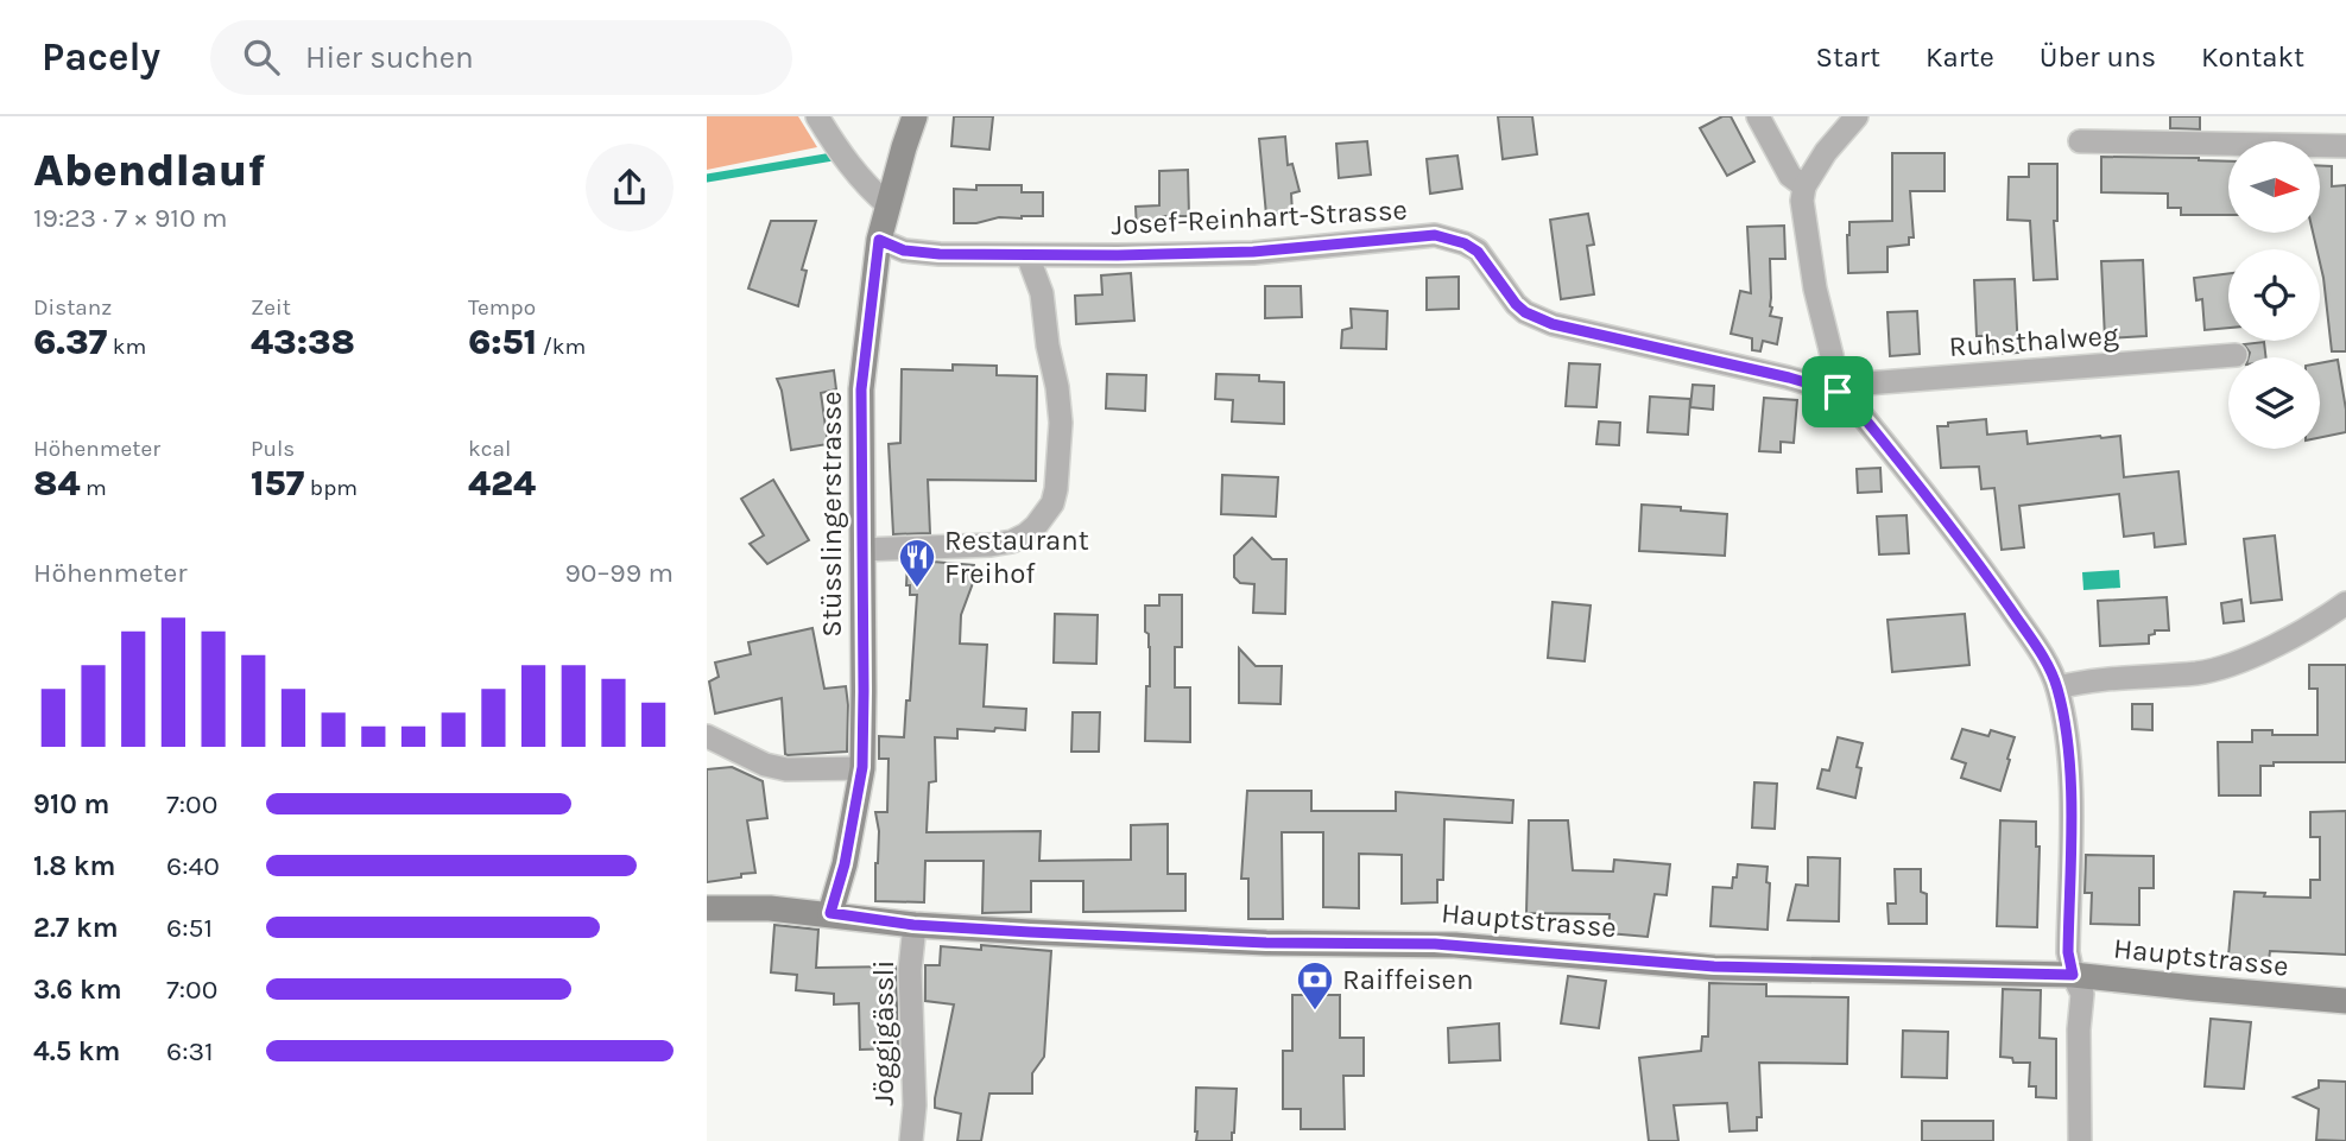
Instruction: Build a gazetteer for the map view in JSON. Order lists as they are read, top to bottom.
{
  "streets": {
    "main road": ["Stüsslingerstrasse", "Hauptstrasse"],
    "street": ["Josef-Reinhart-Strasse", "Ruhsthalweg", "Jöggigässli"]
  },
  "crossings": [
    ["Josef-Reinhart-Strasse", "Ruhsthalweg"],
    ["Josef-Reinhart-Strasse", "Stüsslingerstrasse"],
    ["Josef-Reinhart-Strasse", "Hauptstrasse"],
    ["Stüsslingerstrasse", "Hauptstrasse"],
    ["Hauptstrasse", "Jöggigässli"]
  ],
  "places": {
    "restaurant": ["Restaurant Freihof"],
    "bank": ["Raiffeisen"]
  },
  "north": "right",
  "page": {
    "header": "Pacely",
    "search": "Hier suchen",
    "nav": [
      "Start",
      "Karte",
      "Über uns",
      "Kontakt"
    ],
    "heading": ["Abendlauf", "19:23 · 7 × 910 m"],
    "stats": [
      ["Distanz", "6.37 km"],
      ["Zeit", "43:38"],
      ["Tempo", "6:51 /km"],
      ["Höhenmeter", "84 m"],
      ["Puls", "157 bpm"],
      ["kcal", "424"]
    ],
    "chart": ["Höhenmeter", "90–99 m"],
    "list": [
      {
        "name": "910 m",
        "note": "7:00"
      },
      {
        "name": "1.8 km",
        "note": "6:40"
      },
      {
        "name": "2.7 km",
        "note": "6:51"
      },
      {
        "name": "3.6 km",
        "note": "7:00"
      },
      {
        "name": "4.5 km",
        "note": "6:31"
      }
    ]
  }
}
